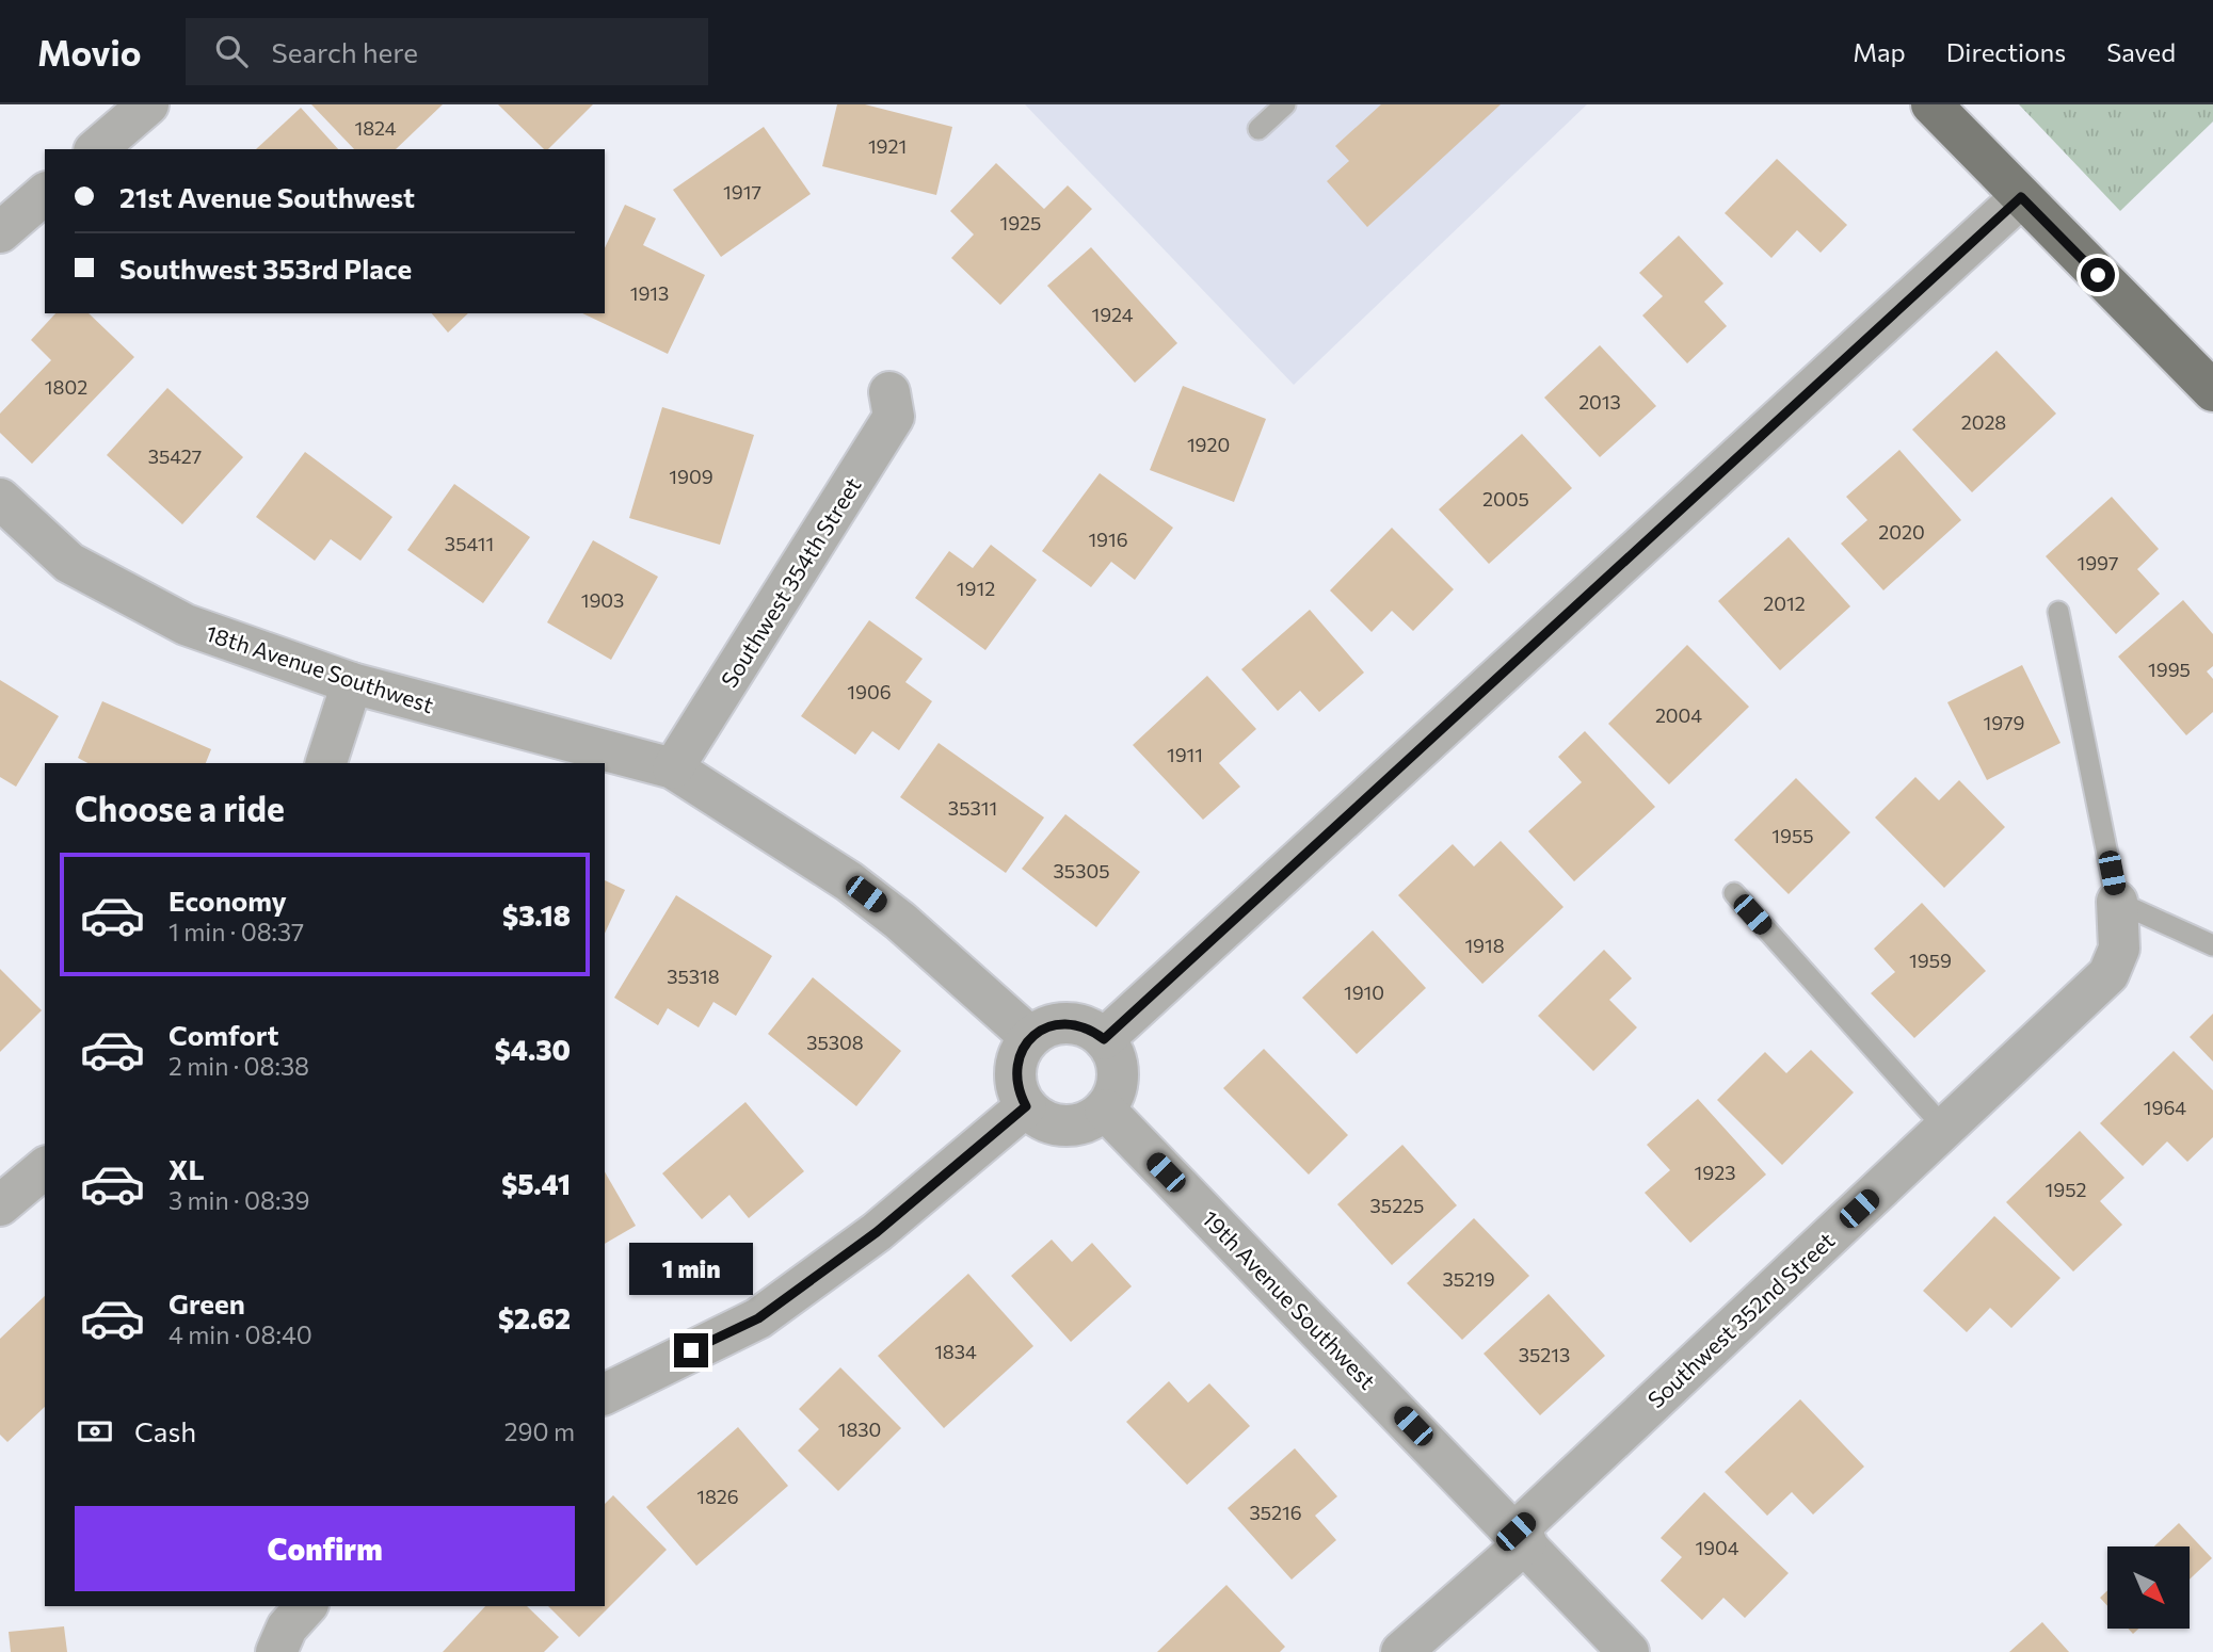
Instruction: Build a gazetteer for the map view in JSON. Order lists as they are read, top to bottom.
{
  "streets": {
    "street": [
      "Southwest 354th Street",
      "18th Avenue Southwest",
      "19th Avenue Southwest",
      "Southwest 352nd Street"
    ]
  },
  "crossings": [
    ["Southwest 354th Street", "18th Avenue Southwest"],
    ["19th Avenue Southwest", "Southwest 352nd Street"]
  ],
  "house_numbers": [
    "1824",
    "1921",
    "1917",
    "1925",
    "1913",
    "1924",
    "1802",
    "2013",
    "2028",
    "1920",
    "35427",
    "1909",
    "2005",
    "2020",
    "1916",
    "35411",
    "1997",
    "1912",
    "1903",
    "2012",
    "1995",
    "1906",
    "2004",
    "1979",
    "1911",
    "35311",
    "1955",
    "35305",
    "1918",
    "1959",
    "35318",
    "1910",
    "35308",
    "1964",
    "1923",
    "1952",
    "35225",
    "35219",
    "1834",
    "35213",
    "1830",
    "1826",
    "35216",
    "1904"
  ],
  "north": "bottom right",
  "page": {
    "header": "Movio",
    "search": "Search here",
    "nav": ["Map", "Directions", "Saved"],
    "banner": ["21st Avenue Southwest", "Southwest 353rd Place"],
    "heading": "Choose a ride",
    "list": [
      {
        "name": "Economy",
        "note": "1 min · 08:37",
        "value": "$3.18"
      },
      {
        "name": "Comfort",
        "note": "2 min · 08:38",
        "value": "$4.30"
      },
      {
        "name": "XL",
        "note": "3 min · 08:39",
        "value": "$5.41"
      },
      {
        "name": "Green",
        "note": "4 min · 08:40",
        "value": "$2.62"
      }
    ],
    "bubble": "1 min",
    "pay": ["Cash", "290 m"],
    "buttons": "Confirm"
  }
}
